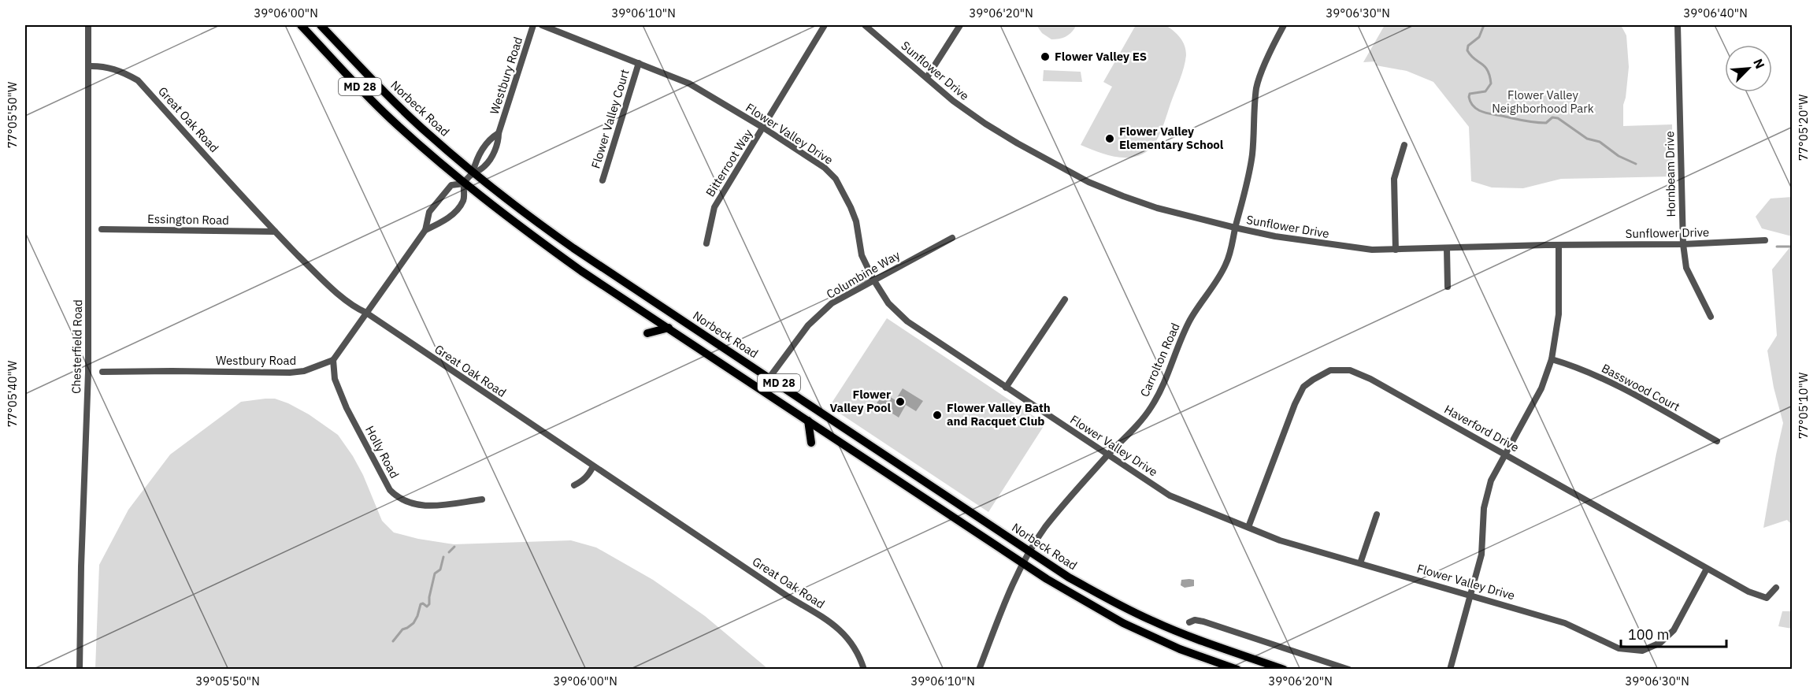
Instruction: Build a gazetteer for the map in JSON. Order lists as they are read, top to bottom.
{
  "streets": {
    "main road": ["MD 28", "Norbeck Road"],
    "street": [
      "Sunflower Drive",
      "Westbury Road",
      "Flower Valley Court",
      "Great Oak Road",
      "Flower Valley Drive",
      "Bitterroot Way",
      "Hornbeam Drive",
      "Essington Road",
      "Columbine Way",
      "Chesterfield Road",
      "Carrolton Road",
      "Basswood Court",
      "Haverford Drive",
      "Holly Road"
    ]
  },
  "crossings": [
    ["Sunflower Drive", "Hornbeam Drive"],
    ["Sunflower Drive", "Carrolton Road"],
    ["Westbury Road", "MD 28"],
    ["Westbury Road", "Norbeck Road"],
    ["Westbury Road", "Great Oak Road"],
    ["Westbury Road", "Holly Road"],
    ["MD 28", "Columbine Way"],
    ["MD 28", "Carrolton Road"],
    ["Norbeck Road", "Columbine Way"],
    ["Norbeck Road", "Carrolton Road"],
    ["Flower Valley Court", "Flower Valley Drive"],
    ["Great Oak Road", "Essington Road"],
    ["Great Oak Road", "Chesterfield Road"],
    ["Flower Valley Drive", "Bitterroot Way"],
    ["Flower Valley Drive", "Columbine Way"],
    ["Flower Valley Drive", "Carrolton Road"],
    ["Flower Valley Drive", "Haverford Drive"]
  ],
  "parks": ["Flower Valley Neighborhood Park"],
  "places": [
    "Flower Valley ES",
    "Flower Valley Elementary School",
    "Flower Valley Pool",
    "Flower Valley Bath and Racquet Club"
  ],
  "scale_bar": "100 m",
  "north": "top right",
  "coordinates": [
    "39°06'00\"N",
    "39°06'10\"N",
    "39°06'20\"N",
    "39°06'30\"N",
    "39°06'40\"N",
    "77°05'50\"W",
    "77°05'20\"W",
    "77°05'40\"W",
    "77°05'10\"W",
    "39°05'50\"N"
  ]
}
